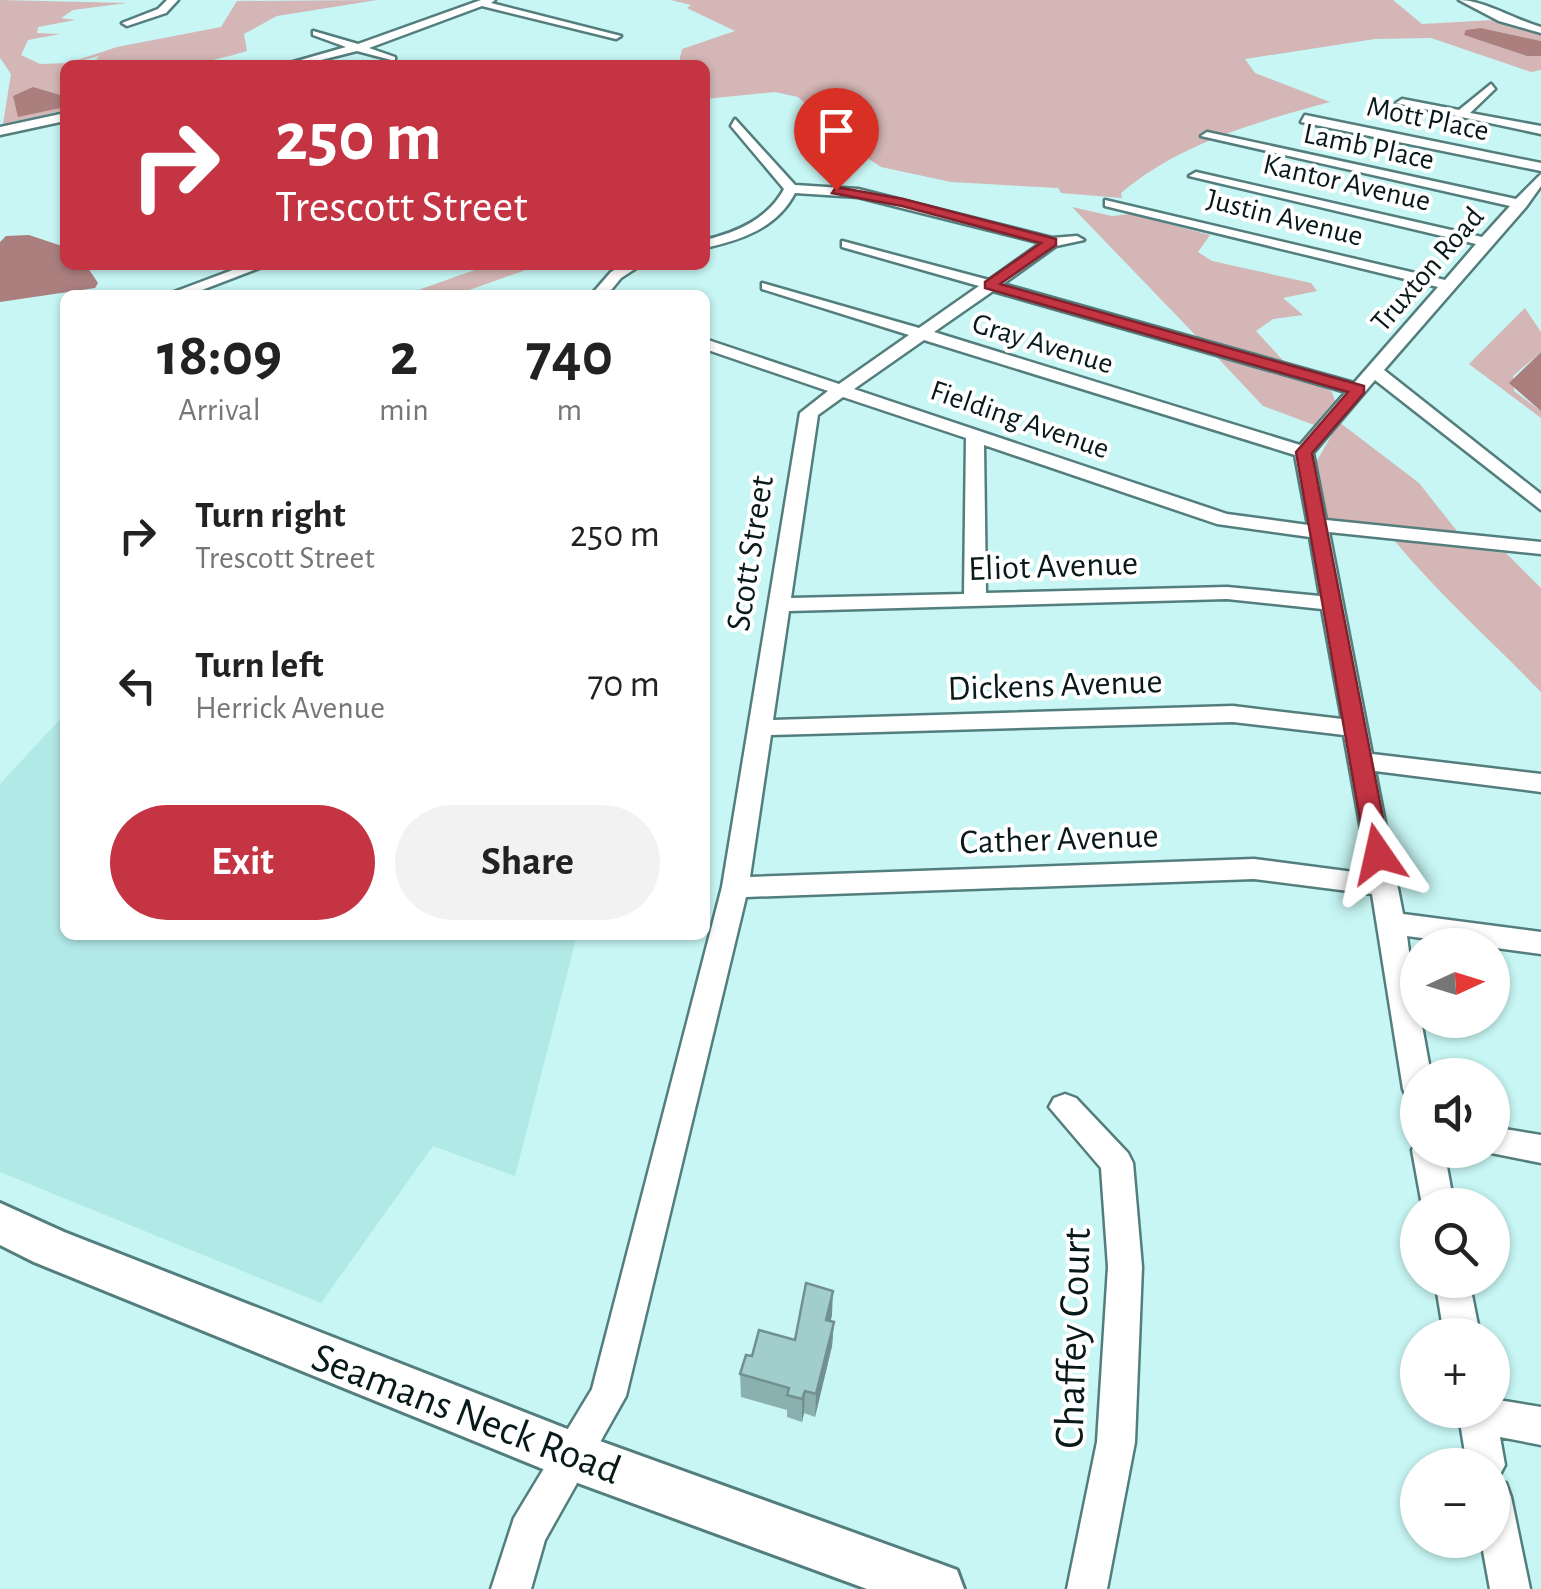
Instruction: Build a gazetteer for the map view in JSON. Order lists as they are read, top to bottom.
{
  "streets": {
    "main road": ["Seamans Neck Road"],
    "street": [
      "Mott Place",
      "Lamb Place",
      "Kantor Avenue",
      "Justin Avenue",
      "Truxton Road",
      "Gray Avenue",
      "Fielding Avenue",
      "Scott Street",
      "Eliot Avenue",
      "Dickens Avenue",
      "Cather Avenue",
      "Chaffey Court"
    ]
  },
  "crossings": [
    ["Lamb Place", "Truxton Road"],
    ["Kantor Avenue", "Truxton Road"],
    ["Justin Avenue", "Truxton Road"],
    ["Gray Avenue", "Scott Street"],
    ["Fielding Avenue", "Scott Street"],
    ["Scott Street", "Eliot Avenue"],
    ["Scott Street", "Dickens Avenue"],
    ["Scott Street", "Cather Avenue"],
    ["Scott Street", "Seamans Neck Road"]
  ],
  "north": "right",
  "page": {
    "turn": ["250 m", "Trescott Street"],
    "eta": [
      "18:09",
      "Arrival",
      "2",
      "min",
      "740",
      "m"
    ],
    "list": [
      {
        "name": "Turn right",
        "note": "Trescott Street",
        "value": "250 m"
      },
      {
        "name": "Turn left",
        "note": "Herrick Avenue",
        "value": "70 m"
      }
    ],
    "buttons": ["Exit", "Share"],
    "map_buttons": ["+", "−"]
  }
}
